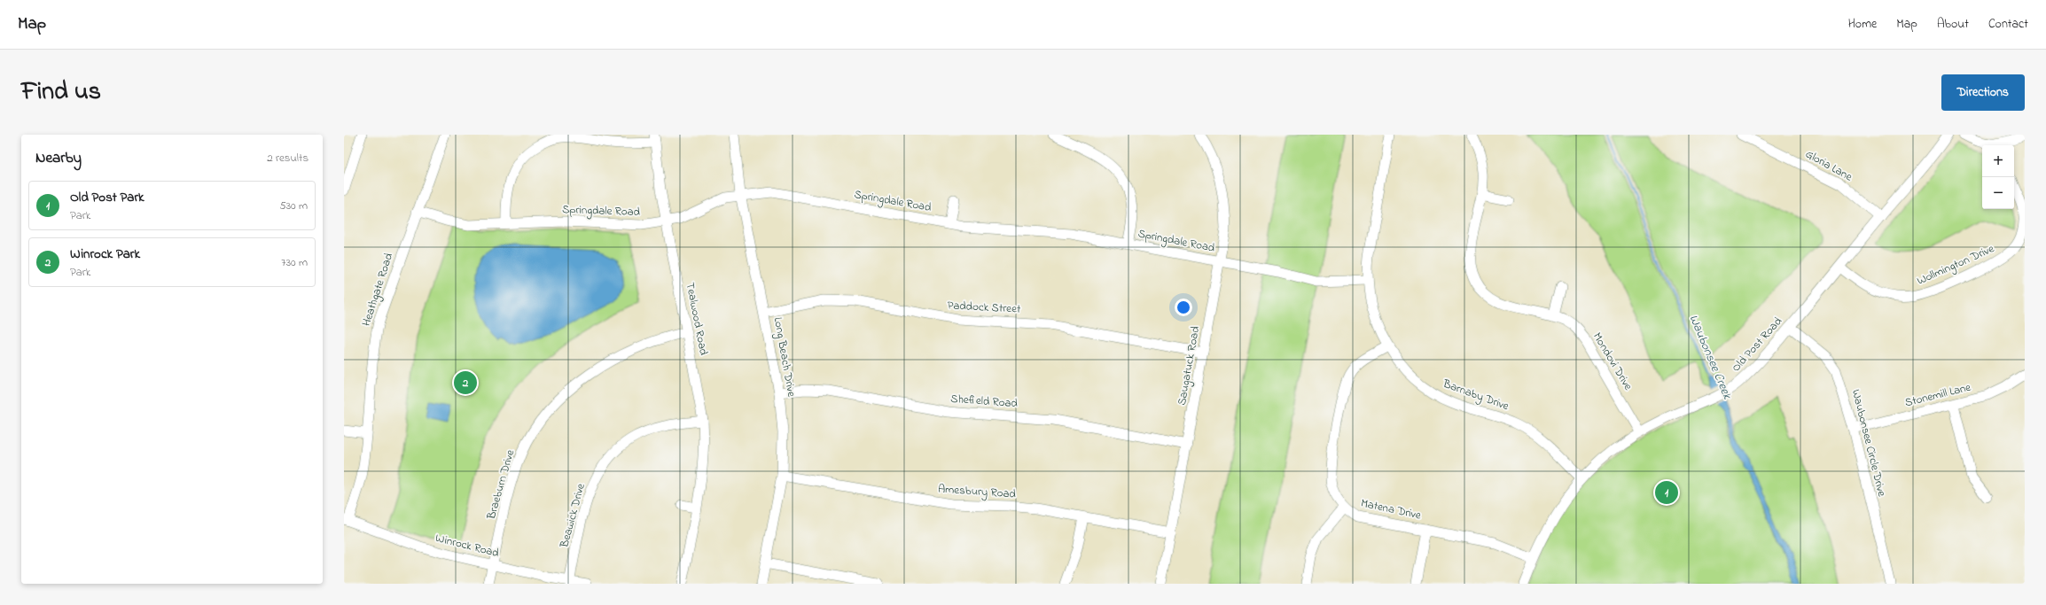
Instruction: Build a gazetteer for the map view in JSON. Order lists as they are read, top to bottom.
{
  "streets": {
    "street": [
      "Gloria Lane",
      "Springdale Road",
      "Wollmington Drive",
      "Heathgate Road",
      "Paddock Street",
      "Tealwood Road",
      "Old Post Road",
      "Long Beach Drive",
      "Mondovi Drive",
      "Saugatuck Road",
      "Barnaby Drive",
      "Stonemill Lane",
      "Shefield Road",
      "Waubonsee Circle Drive",
      "Braeburn Drive",
      "Amesbury Road",
      "Matena Drive",
      "Beawick Drive",
      "Winrock Road"
    ]
  },
  "crossings": [
    ["Gloria Lane", "Old Post Road"],
    ["Springdale Road", "Heathgate Road"],
    ["Springdale Road", "Tealwood Road"],
    ["Springdale Road", "Long Beach Drive"],
    ["Springdale Road", "Saugatuck Road"],
    ["Springdale Road", "Barnaby Drive"],
    ["Wollmington Drive", "Old Post Road"],
    ["Heathgate Road", "Winrock Road"],
    ["Paddock Street", "Long Beach Drive"],
    ["Paddock Street", "Saugatuck Road"],
    ["Tealwood Road", "Braeburn Drive"],
    ["Tealwood Road", "Beawick Drive"],
    ["Old Post Road", "Mondovi Drive"],
    ["Old Post Road", "Barnaby Drive"],
    ["Old Post Road", "Waubonsee Circle Drive"],
    ["Old Post Road", "Matena Drive"],
    ["Long Beach Drive", "Shefield Road"],
    ["Long Beach Drive", "Amesbury Road"],
    ["Saugatuck Road", "Shefield Road"],
    ["Saugatuck Road", "Amesbury Road"],
    ["Barnaby Drive", "Matena Drive"],
    ["Stonemill Lane", "Waubonsee Circle Drive"],
    ["Braeburn Drive", "Winrock Road"],
    ["Beawick Drive", "Winrock Road"]
  ],
  "water": ["Waubonsee Creek"],
  "page": {
    "header": "Map",
    "nav": [
      "Home",
      "Map",
      "About",
      "Contact"
    ],
    "title": "Find us",
    "buttons": "Directions",
    "heading": ["Nearby", "2 results"],
    "map_buttons": ["+", "−"],
    "list": [
      {
        "mark": "1",
        "name": "Old Post Park",
        "note": "Park",
        "value": "530 m"
      },
      {
        "mark": "2",
        "name": "Winrock Park",
        "note": "Park",
        "value": "730 m"
      }
    ],
    "pins": ["2", "1"]
  }
}
